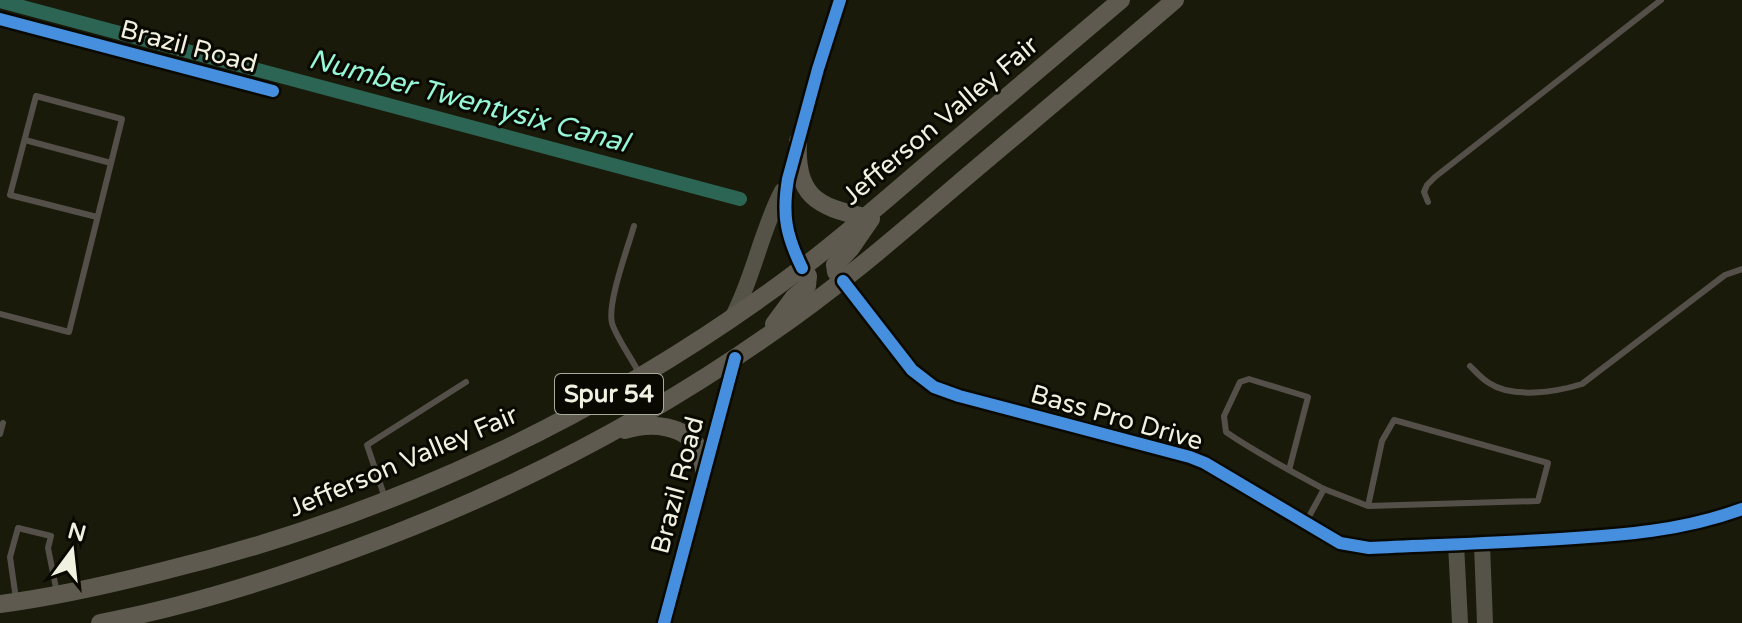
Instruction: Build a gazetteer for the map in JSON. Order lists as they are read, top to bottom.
{
  "streets": {
    "main road": ["Jefferson Valley Fair", "Spur 54"],
    "street": ["Brazil Road", "Bass Pro Drive"]
  },
  "crossings": [
    ["Brazil Road", "Spur 54"],
    ["Spur 54", "Bass Pro Drive"]
  ],
  "water": ["Number Twentysix Canal"],
  "north": "top"
}
